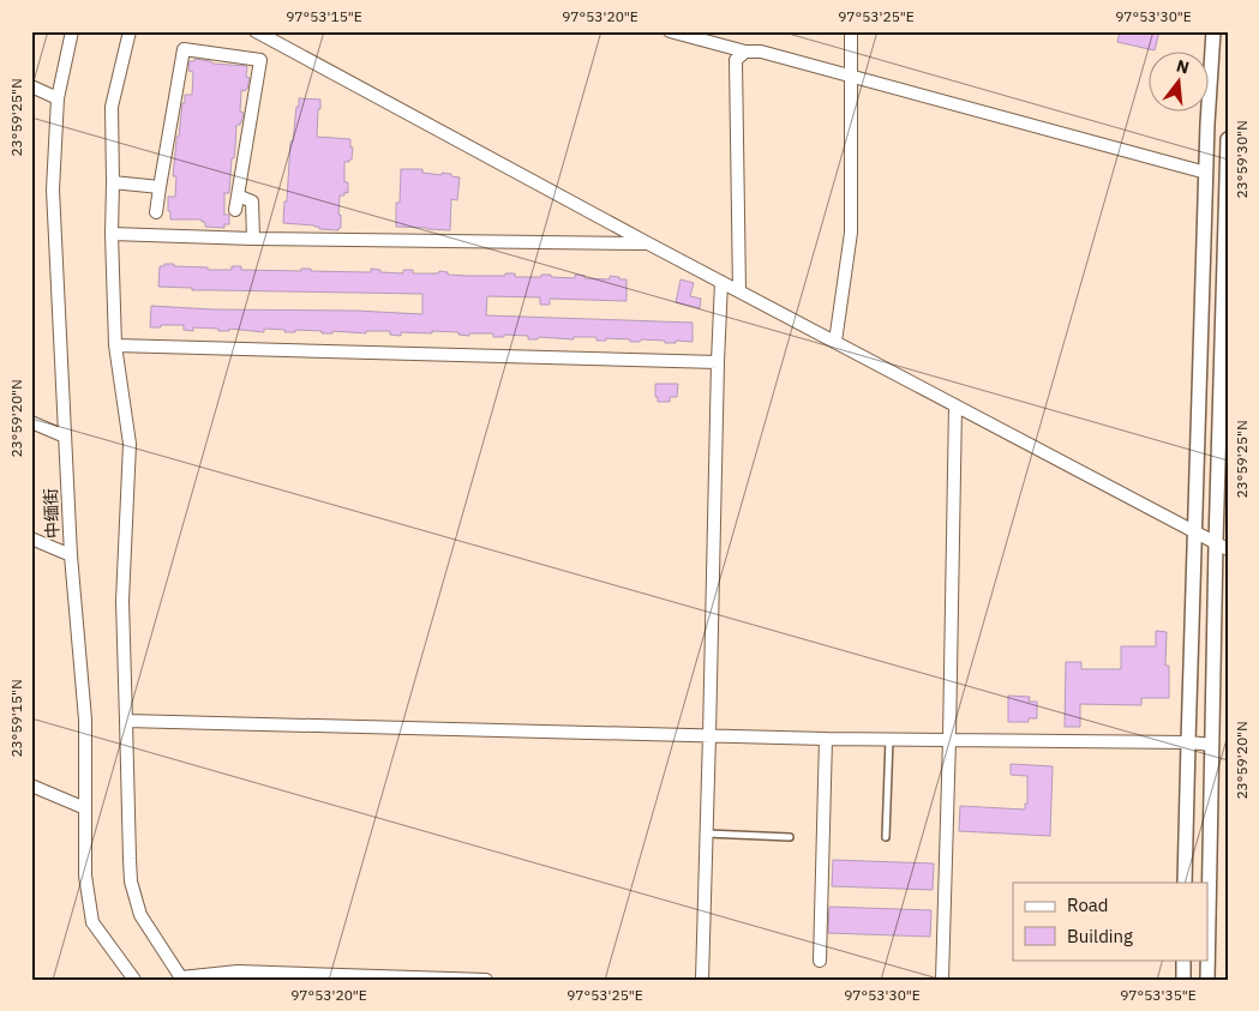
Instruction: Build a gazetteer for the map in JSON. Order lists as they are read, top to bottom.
{
  "streets": {
    "street": ["中缅街"]
  },
  "legend": ["Road", "Building"],
  "north": "top",
  "coordinates": [
    "97°53'15\"E",
    "97°53'20\"E",
    "97°53'25\"E",
    "97°53'30\"E",
    "23°59'25\"N",
    "23°59'30\"N",
    "23°59'20\"N",
    "23°59'15\"N",
    "97°53'35\"E"
  ]
}
